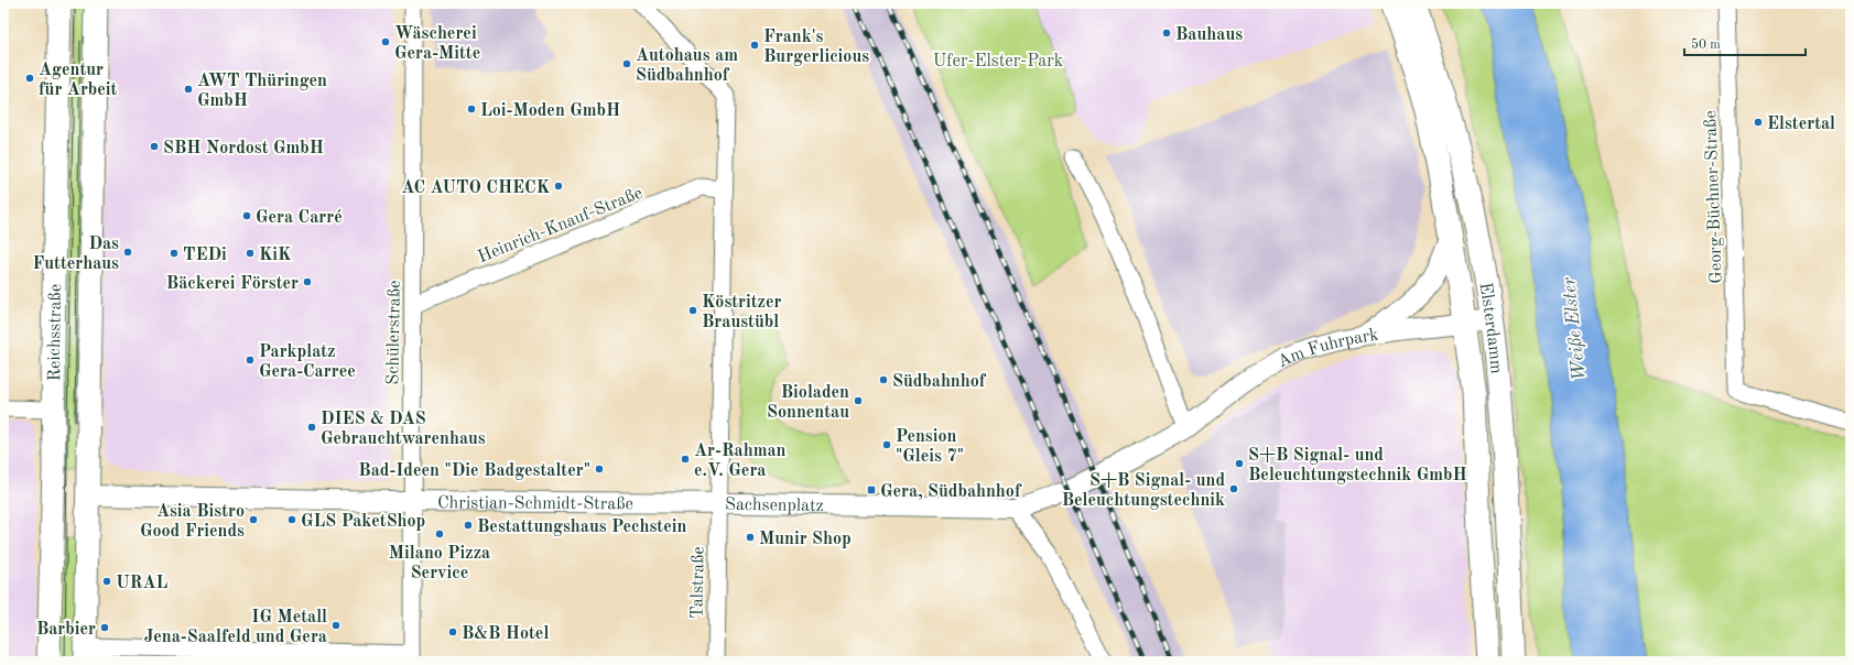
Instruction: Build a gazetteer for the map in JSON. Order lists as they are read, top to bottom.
{
  "streets": {
    "main road": ["Elsterdamm", "Reichsstraße"],
    "street": [
      "Georg-Büchner-Straße",
      "Heinrich-Knauf-Straße",
      "Schülerstraße",
      "Am Fuhrpark",
      "Christian-Schmidt-Straße",
      "Sachsenplatz",
      "Talstraße"
    ]
  },
  "crossings": [
    ["Heinrich-Knauf-Straße", "Schülerstraße"],
    ["Heinrich-Knauf-Straße", "Sachsenplatz"],
    ["Elsterdamm", "Am Fuhrpark"],
    ["Reichsstraße", "Christian-Schmidt-Straße"],
    ["Schülerstraße", "Christian-Schmidt-Straße"],
    ["Am Fuhrpark", "Sachsenplatz"],
    ["Christian-Schmidt-Straße", "Sachsenplatz"],
    ["Christian-Schmidt-Straße", "Talstraße"],
    ["Sachsenplatz", "Talstraße"]
  ],
  "water": ["Weiße Elster"],
  "parks": ["Ufer-Elster-Park"],
  "places": {
    "other": [
      "Bauhaus",
      "Wäscherei Gera-Mitte",
      "Frank's Burgerlicious",
      "Autohaus am Südbahnhof",
      "Agentur für Arbeit",
      "AWT Thüringen GmbH",
      "Loi-Moden GmbH",
      "Elstertal",
      "SBH Nordost GmbH",
      "AC AUTO CHECK",
      "Gera Carré",
      "Das Futterhaus",
      "TEDi",
      "KiK",
      "Bäckerei Förster",
      "Köstritzer Braustübl",
      "Parkplatz Gera-Carree",
      "Südbahnhof",
      "Bioladen Sonnentau",
      "DIES & DAS Gebrauchtwarenhaus",
      "Pension \"Gleis 7\"",
      "Ar-Rahman e.V. Gera",
      "S+B Signal- und Beleuchtungstechnik GmbH",
      "Bad-Ideen \"Die Badgestalter\"",
      "S+B Signal- und Beleuchtungstechnik",
      "Asia Bistro Good Friends",
      "GLS PaketShop",
      "Bestattungshaus Pechstein",
      "Milano Pizza Service",
      "Munir Shop",
      "URAL",
      "IG Metall Jena-Saalfeld und Gera",
      "Barbier",
      "B&B Hotel"
    ],
    "transit": ["Gera, Südbahnhof"]
  },
  "scale_bar": "50 m"
}
